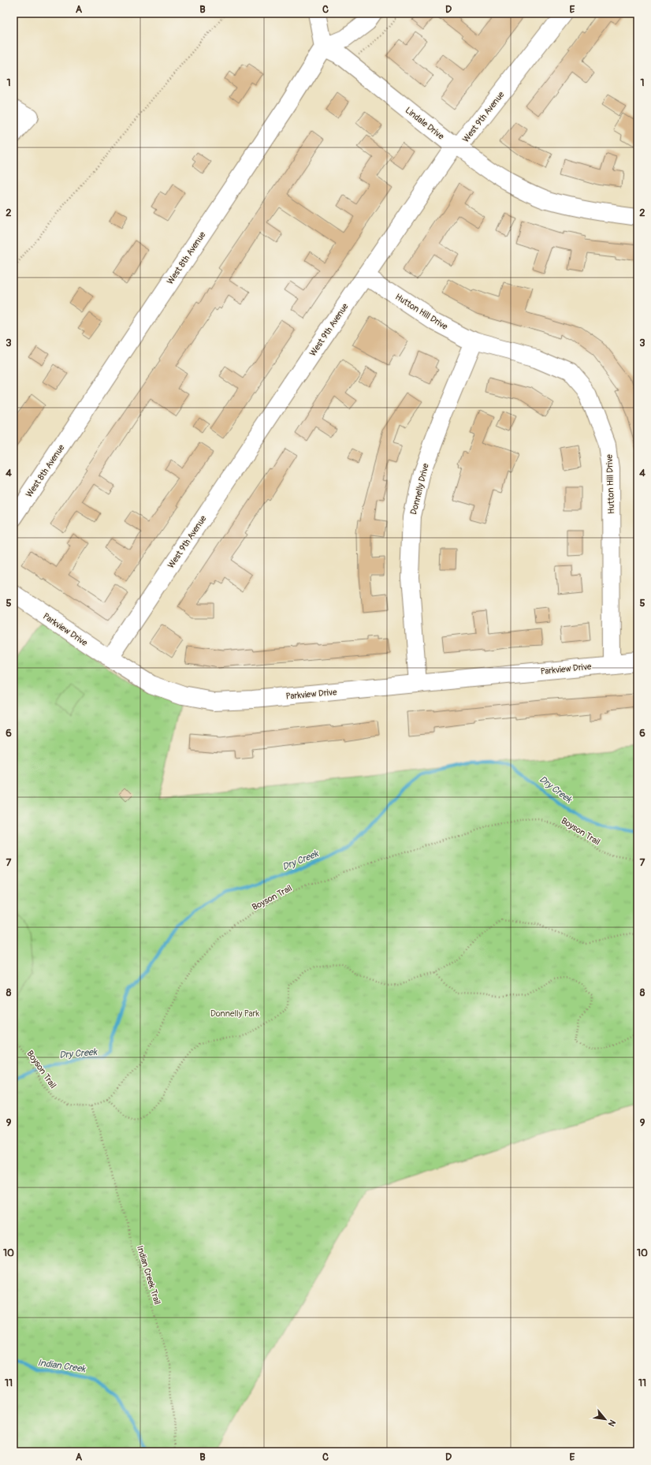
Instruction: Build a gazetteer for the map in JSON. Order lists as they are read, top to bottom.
{
  "streets": {
    "street": [
      "West 9th Avenue",
      "Lindale Drive",
      "West 8th Avenue",
      "Hutton Hill Drive",
      "Donnelly Drive",
      "Parkview Drive"
    ],
    "path": ["Boyson Trail", "Indian Creek Trail"]
  },
  "crossings": [
    ["West 9th Avenue", "Lindale Drive"],
    ["West 9th Avenue", "Hutton Hill Drive"],
    ["West 9th Avenue", "Parkview Drive"],
    ["Lindale Drive", "West 8th Avenue"],
    ["Hutton Hill Drive", "Donnelly Drive"],
    ["Hutton Hill Drive", "Parkview Drive"],
    ["Donnelly Drive", "Parkview Drive"],
    ["Boyson Trail", "Indian Creek Trail"]
  ],
  "water": ["Dry Creek", "Indian Creek"],
  "parks": ["Donnelly Park"],
  "north": "bottom right",
  "grid": {
    "columns": [
      "A",
      "B",
      "C",
      "D",
      "E"
    ],
    "rows": [
      "1",
      "2",
      "3",
      "4",
      "5",
      "6",
      "7",
      "8",
      "9",
      "10",
      "11"
    ]
  }
}
